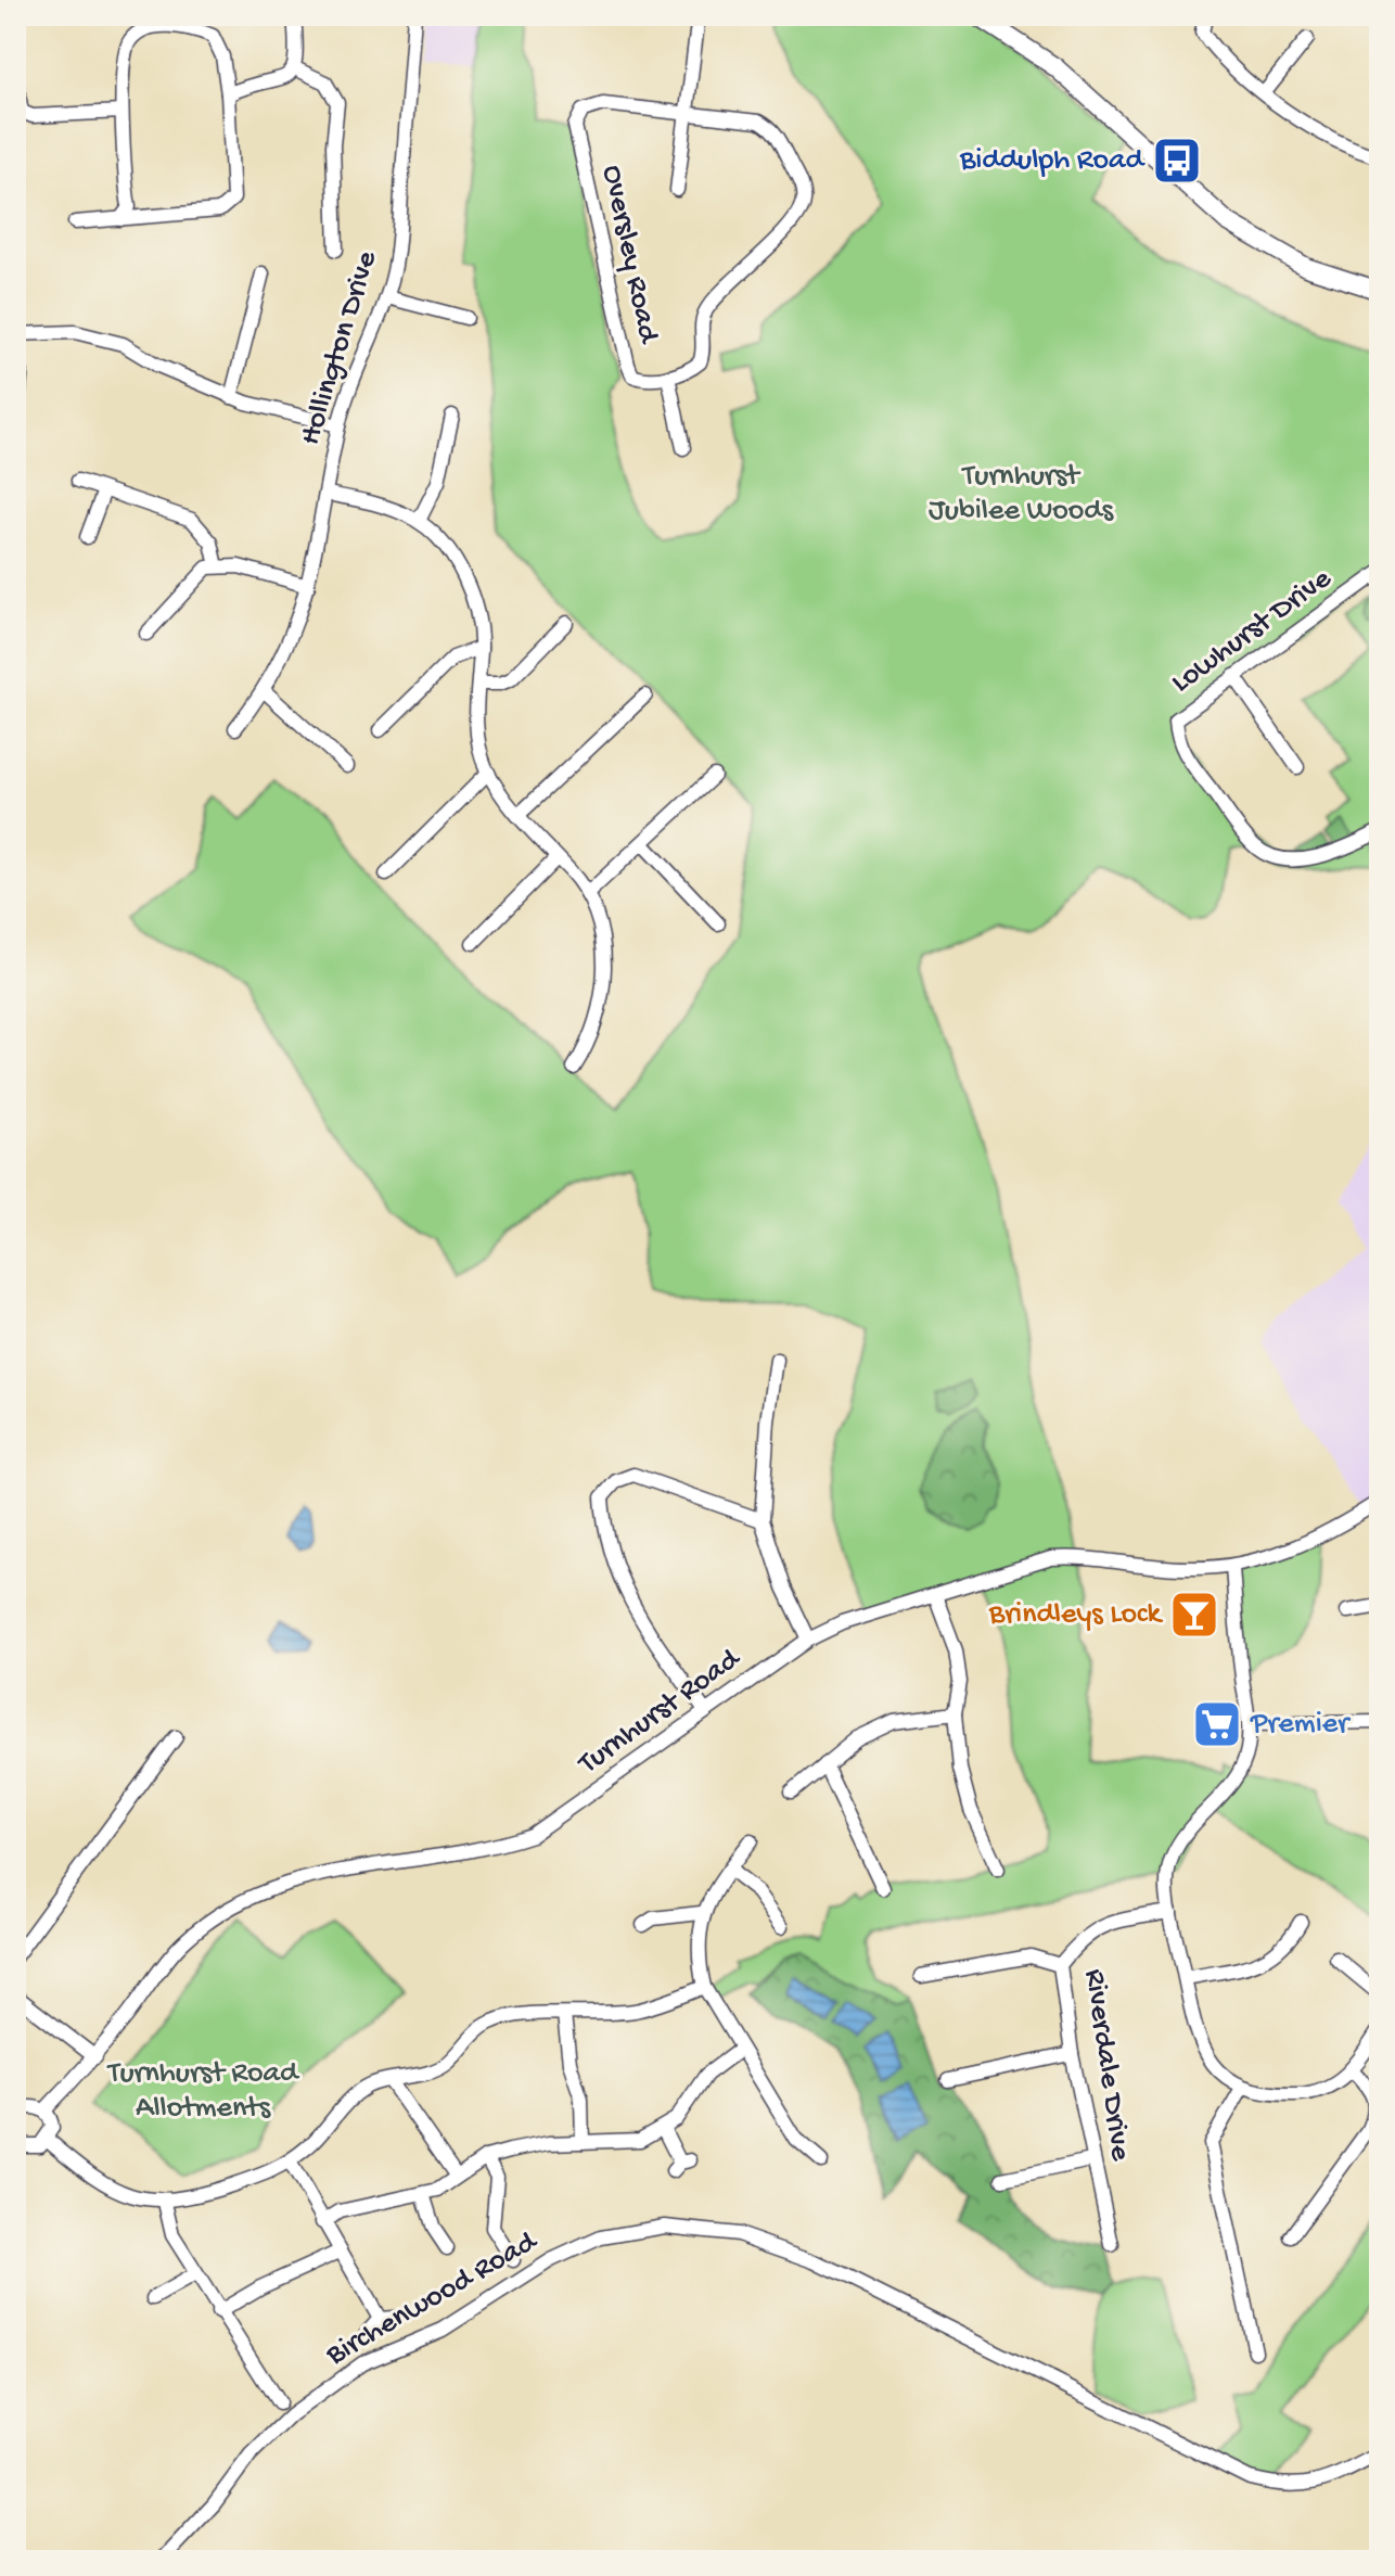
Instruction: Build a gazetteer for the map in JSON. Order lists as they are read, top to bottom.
{
  "streets": {
    "street": [
      "Oversley Road",
      "Hollington Drive",
      "Lowhurst Drive",
      "Turnhurst Road",
      "Riverdale Drive",
      "Birchenwood Road"
    ]
  },
  "parks": ["Turnhurst Jubilee Woods", "Turnhurst Road Allotments"],
  "places": {
    "bus stop": ["Biddulph Road"],
    "bar": ["Brindleys Lock"],
    "supermarket": ["Premier"]
  }
}
